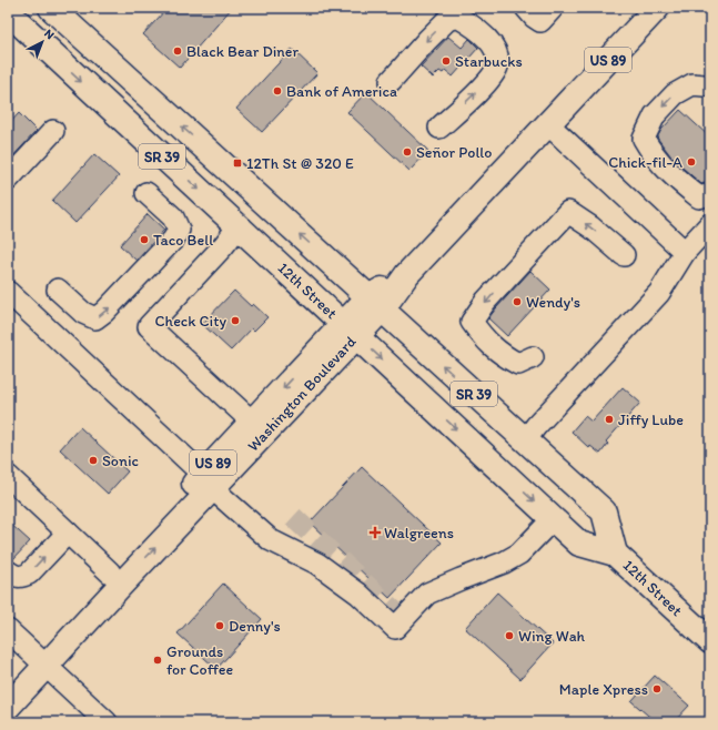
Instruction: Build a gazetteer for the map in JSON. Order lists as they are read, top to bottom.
{
  "streets": {
    "main road": [
      "US 89",
      "SR 39",
      "12th Street",
      "Washington Boulevard"
    ]
  },
  "crossings": [
    ["12th Street", "Washington Boulevard"]
  ],
  "places": {
    "other": [
      "Black Bear Diner",
      "Starbucks",
      "Bank of America",
      "Señor Pollo",
      "Chick-fil-A",
      "Taco Bell",
      "Wendy's",
      "Check City",
      "Jiffy Lube",
      "Sonic",
      "Denny's",
      "Wing Wah",
      "Grounds for Coffee",
      "Maple Xpress"
    ],
    "transit": ["12Th St @ 320 E"],
    "health": ["Walgreens"]
  },
  "north": "top right"
}
